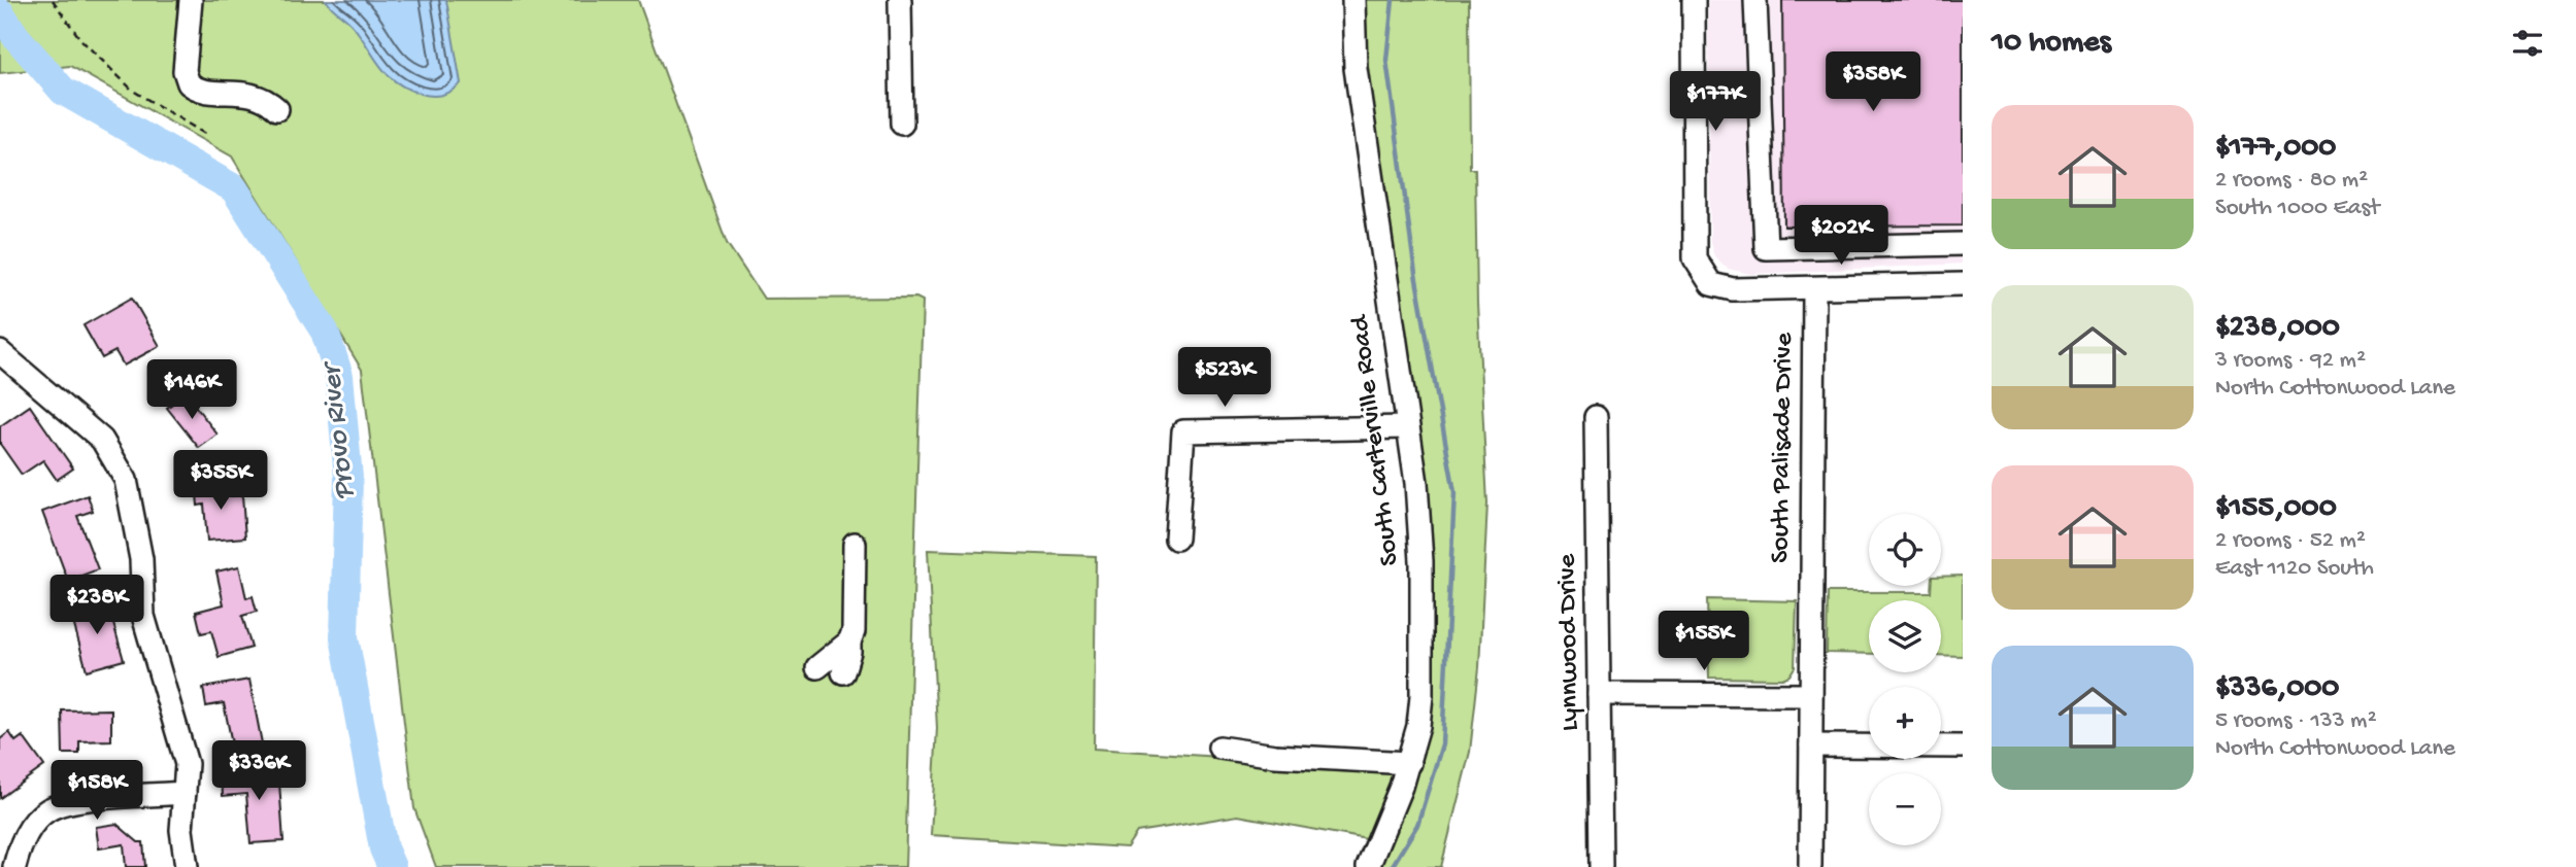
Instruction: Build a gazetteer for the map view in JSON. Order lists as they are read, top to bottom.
{
  "streets": {
    "street": ["South Carterville Road", "South Palisade Drive", "Lynnwood Drive"]
  },
  "water": ["Provo River"],
  "page": {
    "heading": "10 homes",
    "price": [
      "$358K",
      "$177K",
      "$202K",
      "$523K",
      "$146K",
      "$355K",
      "$238K",
      "$155K",
      "$336K",
      "$158K"
    ],
    "list": [
      {
        "name": "$177,000",
        "note": "2 rooms · 80 m² · South 1000 East"
      },
      {
        "name": "$238,000",
        "note": "3 rooms · 92 m² · North Cottonwood Lane"
      },
      {
        "name": "$155,000",
        "note": "2 rooms · 52 m² · East 1120 South"
      },
      {
        "name": "$336,000",
        "note": "5 rooms · 133 m² · North Cottonwood Lane"
      }
    ],
    "map_buttons": ["+", "−"]
  }
}
